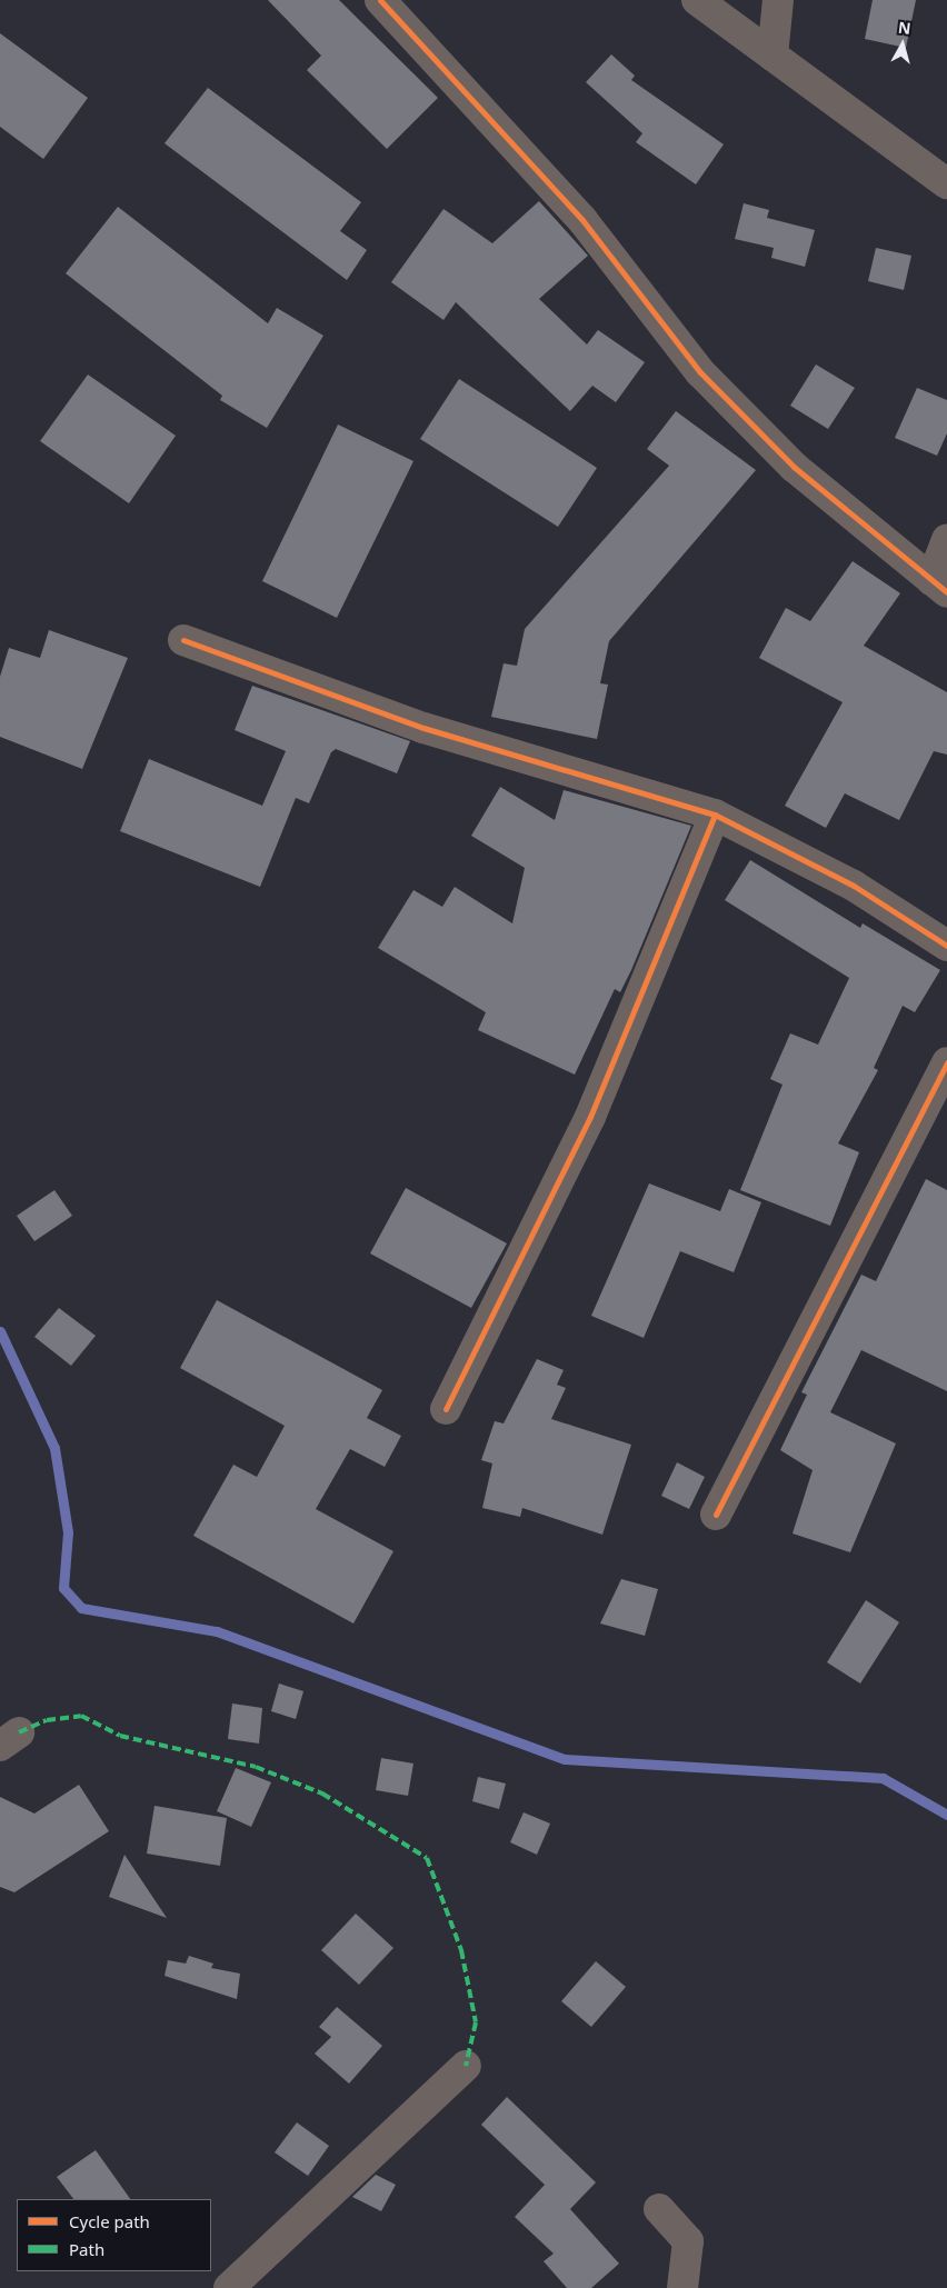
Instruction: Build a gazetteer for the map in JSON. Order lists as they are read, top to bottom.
{
  "legend": ["Cycle path", "Path"],
  "north": "top"
}
